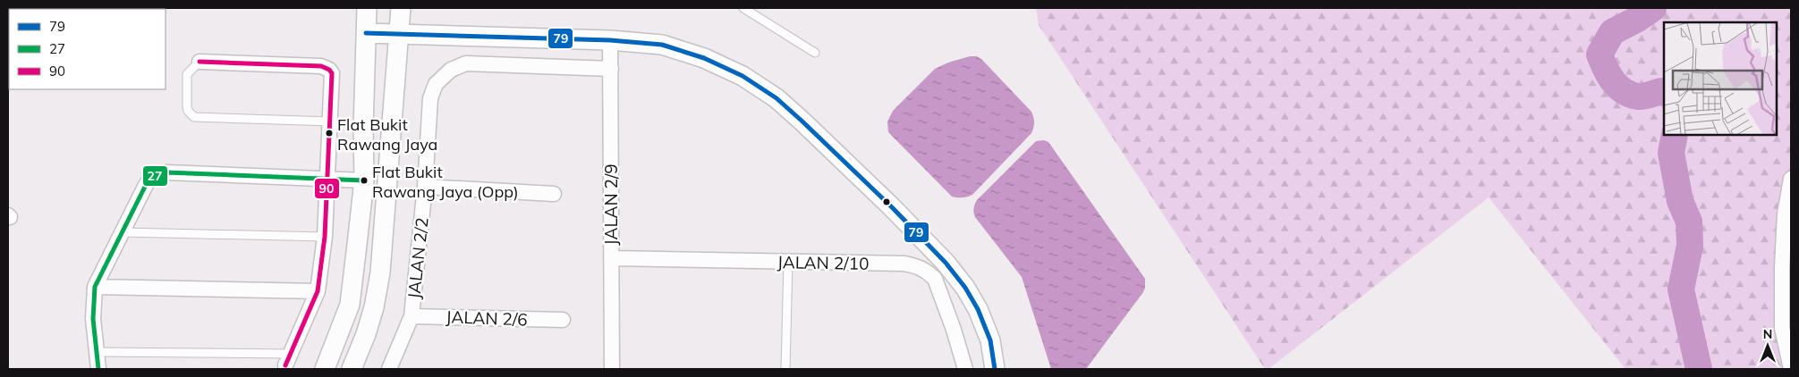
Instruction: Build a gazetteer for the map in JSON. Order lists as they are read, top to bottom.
{
  "streets": {
    "street": [
      "JALAN 2/9",
      "JALAN 2/2",
      "JALAN 2/10",
      "JALAN 2/6"
    ]
  },
  "crossings": [
    ["JALAN 2/9", "JALAN 2/2"],
    ["JALAN 2/9", "JALAN 2/10"],
    ["JALAN 2/2", "JALAN 2/6"]
  ],
  "places": ["Flat Bukit Rawang Jaya", "Flat Bukit Rawang Jaya (Opp)"],
  "lines": ["transit line 79", "transit line 90", "transit line 27"],
  "legend": ["79", "27", "90"],
  "north": "top"
}
